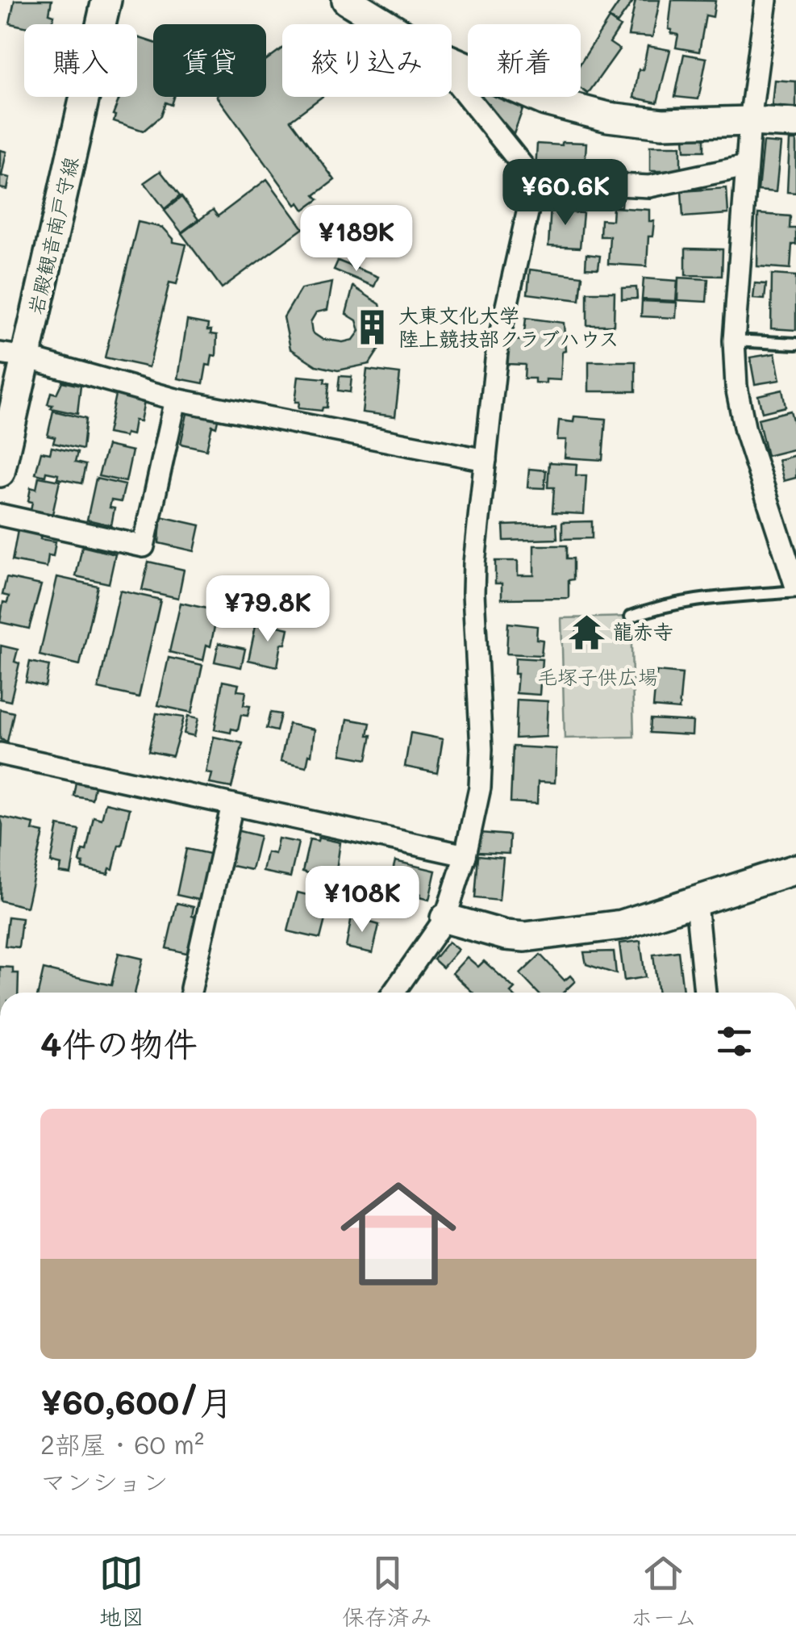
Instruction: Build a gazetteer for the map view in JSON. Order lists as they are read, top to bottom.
{
  "streets": {
    "street": ["岩殿観音南戸守線"]
  },
  "parks": ["毛塚子供広場"],
  "places": {
    "building": ["大東文化大学 陸上競技部クラブハウス"],
    "temple": ["龍赤寺"]
  },
  "page": {
    "chip": [
      "購入",
      "賃貸",
      "絞り込み",
      "新着"
    ],
    "price": [
      "¥60.6K",
      "¥189K",
      "¥79.8K",
      "¥108K"
    ],
    "heading": "4件の物件",
    "list": [
      {
        "name": "¥60,600/月",
        "note": "2部屋 · 60 m² · マンション"
      }
    ],
    "tabs": ["地図", "保存済み", "ホーム"]
  }
}
